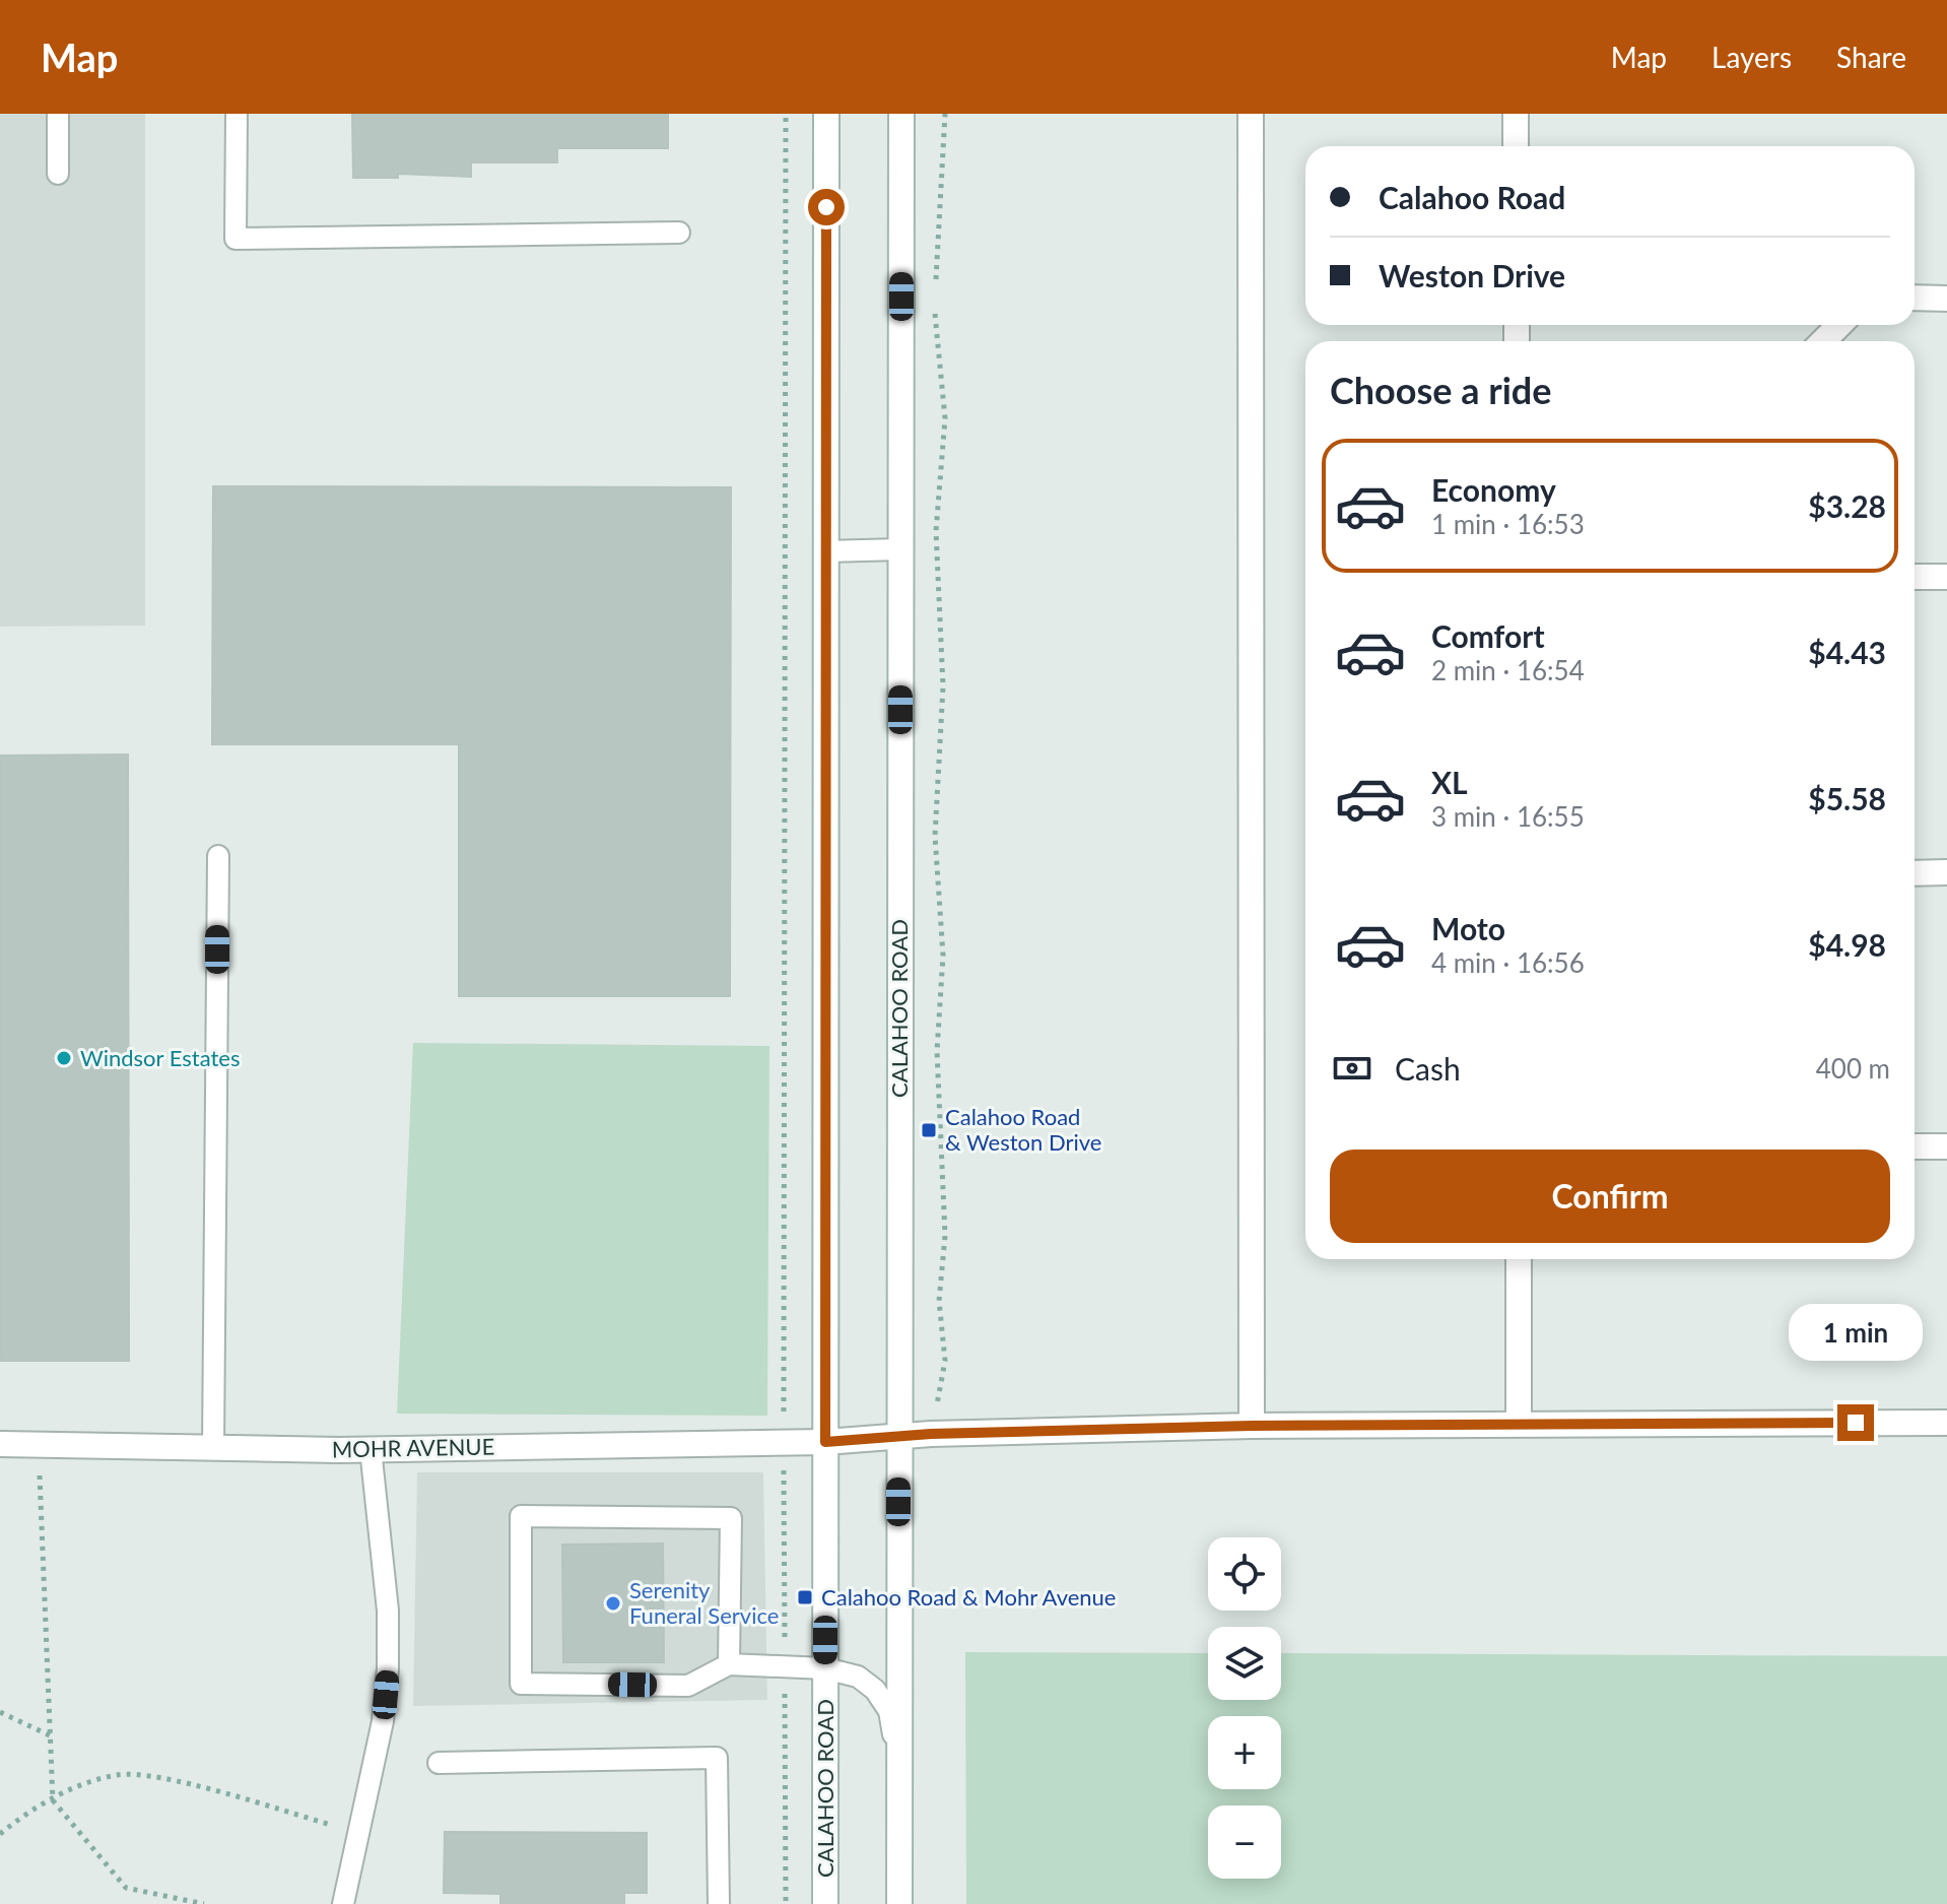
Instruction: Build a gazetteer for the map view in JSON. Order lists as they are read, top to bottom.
{
  "streets": {
    "street": ["CALAHOO ROAD", "MOHR AVENUE"]
  },
  "crossings": [
    ["CALAHOO ROAD", "MOHR AVENUE"]
  ],
  "places": {
    "other": ["Windsor Estates", "Serenity Funeral Service"],
    "transit": ["Calahoo Road & Weston Drive", "Calahoo Road & Mohr Avenue"]
  },
  "page": {
    "header": "Map",
    "nav": ["Map", "Layers", "Share"],
    "banner": ["Calahoo Road", "Weston Drive"],
    "heading": "Choose a ride",
    "list": [
      {
        "name": "Economy",
        "note": "1 min · 16:53",
        "value": "$3.28"
      },
      {
        "name": "Comfort",
        "note": "2 min · 16:54",
        "value": "$4.43"
      },
      {
        "name": "XL",
        "note": "3 min · 16:55",
        "value": "$5.58"
      },
      {
        "name": "Moto",
        "note": "4 min · 16:56",
        "value": "$4.98"
      }
    ],
    "pay": ["Cash", "400 m"],
    "buttons": "Confirm",
    "bubble": "1 min",
    "map_buttons": ["+", "−"]
  }
}
